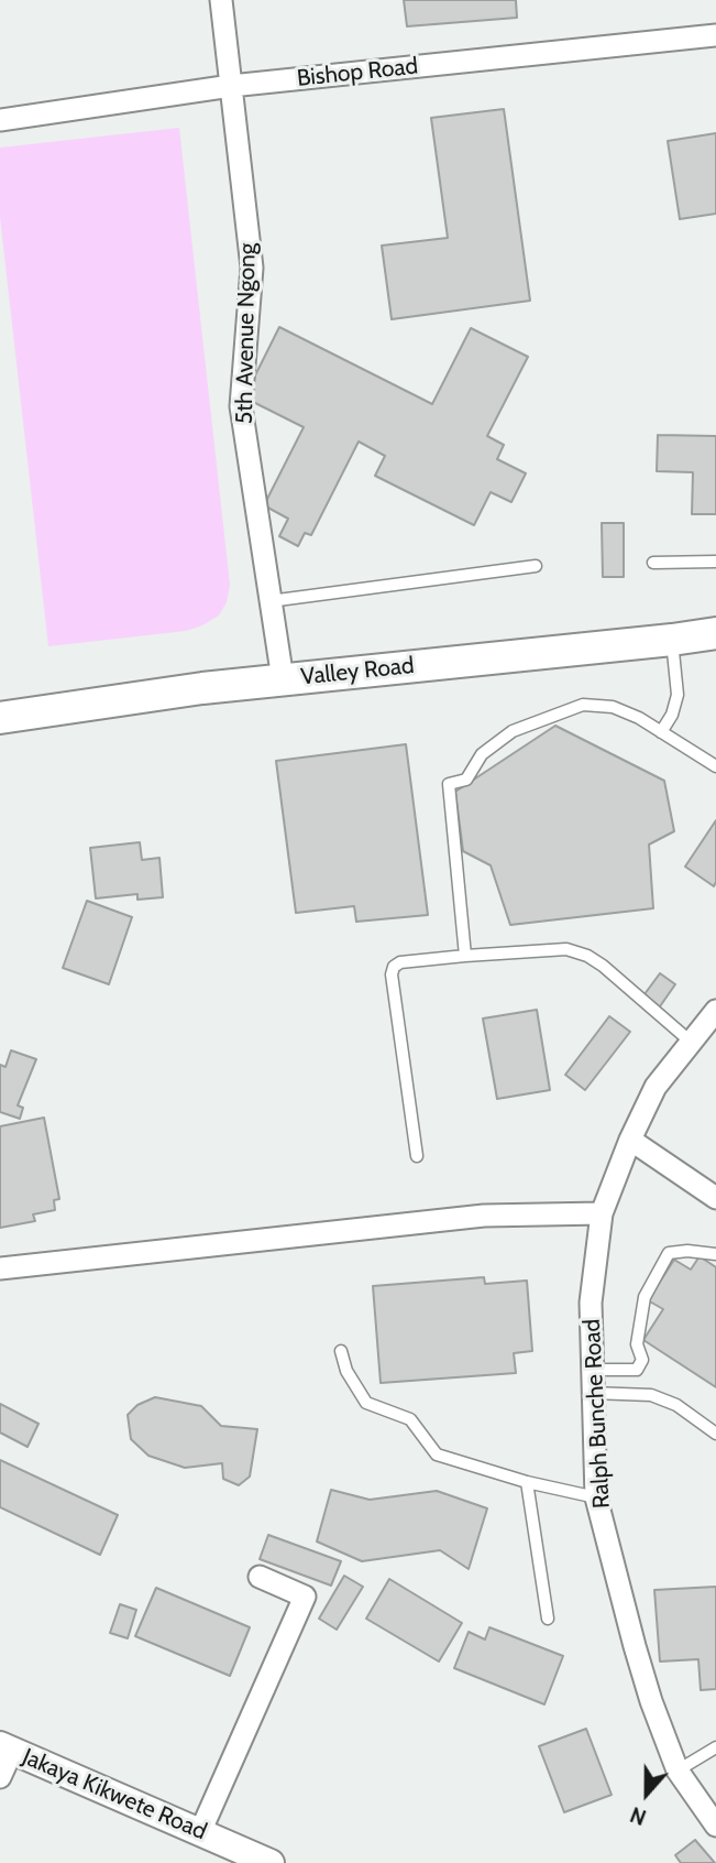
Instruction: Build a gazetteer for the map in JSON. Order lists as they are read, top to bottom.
{
  "streets": {
    "main road": ["Valley Road"],
    "street": [
      "Bishop Road",
      "5th Avenue Ngong",
      "Ralph Bunche Road",
      "Jakaya Kikwete Road"
    ]
  },
  "crossings": [
    ["Bishop Road", "5th Avenue Ngong"],
    ["5th Avenue Ngong", "Valley Road"]
  ],
  "north": "bottom"
}
